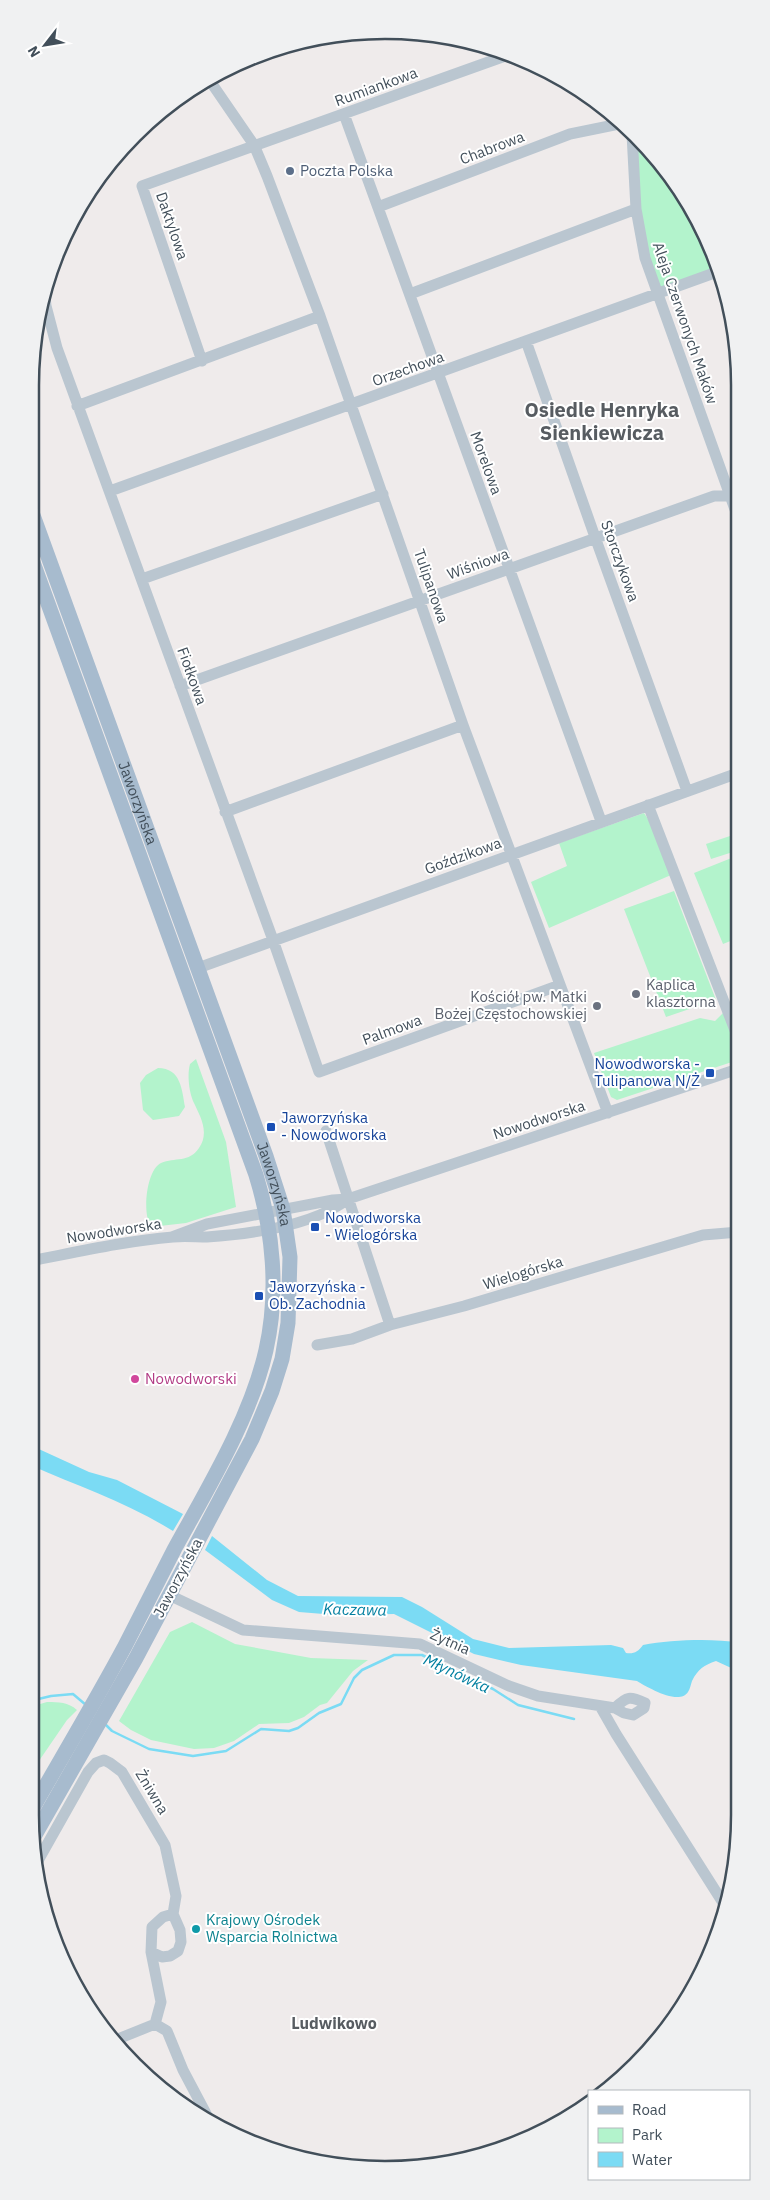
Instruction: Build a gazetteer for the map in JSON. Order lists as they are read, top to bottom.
{
  "streets": {
    "main road": ["Jaworzyńska"],
    "street": [
      "Rumiankowa",
      "Chabrowa",
      "Daktylowa",
      "Aleja Czerwonych Maków",
      "Orzechowa",
      "Morelowa",
      "Storczykowa",
      "Wiśniowa",
      "Tulipanowa",
      "Fiołkowa",
      "Goździkowa",
      "Palmowa",
      "Nowodworska",
      "Wielogórska",
      "Żytnia",
      "Żniwna"
    ]
  },
  "crossings": [
    ["Rumiankowa", "Daktylowa"],
    ["Rumiankowa", "Morelowa"],
    ["Rumiankowa", "Tulipanowa"],
    ["Chabrowa", "Morelowa"],
    ["Daktylowa", "Tulipanowa"],
    ["Aleja Czerwonych Maków", "Orzechowa"],
    ["Aleja Czerwonych Maków", "Wiśniowa"],
    ["Orzechowa", "Morelowa"],
    ["Orzechowa", "Storczykowa"],
    ["Orzechowa", "Tulipanowa"],
    ["Orzechowa", "Fiołkowa"],
    ["Morelowa", "Wiśniowa"],
    ["Morelowa", "Goździkowa"],
    ["Storczykowa", "Wiśniowa"],
    ["Storczykowa", "Goździkowa"],
    ["Wiśniowa", "Tulipanowa"],
    ["Wiśniowa", "Fiołkowa"],
    ["Tulipanowa", "Goździkowa"],
    ["Tulipanowa", "Palmowa"],
    ["Tulipanowa", "Nowodworska"],
    ["Fiołkowa", "Goździkowa"],
    ["Fiołkowa", "Palmowa"],
    ["Jaworzyńska", "Goździkowa"],
    ["Jaworzyńska", "Nowodworska"],
    ["Jaworzyńska", "Żytnia"]
  ],
  "districts": ["Osiedle Henryka Sienkiewicza", "Ludwikowo"],
  "water": ["Kaczawa", "Młynówka"],
  "places": {
    "other": [
      "Poczta Polska",
      "Kaplica klasztorna",
      "Kościół pw. Matki Bożej Częstochowskiej",
      "Nowodworski",
      "Krajowy Ośrodek Wsparcia Rolnictwa"
    ],
    "transit": [
      "Nowodworska - Tulipanowa N/Ż",
      "Jaworzyńska - Nowodworska",
      "Nowodworska - Wielogórska",
      "Jaworzyńska - Ob. Zachodnia"
    ]
  },
  "legend": ["Road", "Park", "Water"],
  "north": "bottom left"
}
